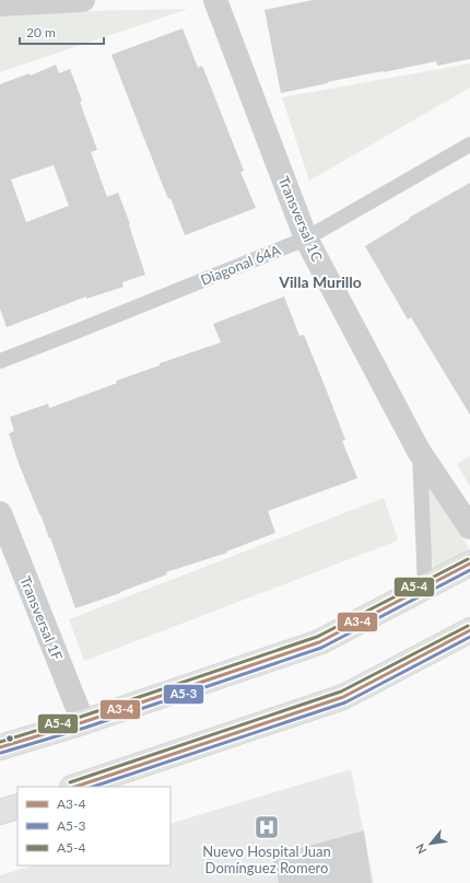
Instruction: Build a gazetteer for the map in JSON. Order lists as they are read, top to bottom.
{
  "streets": {
    "street": ["Transversal 1C", "Transversal 1F"],
    "lane": ["Diagonal 64A"]
  },
  "crossings": [
    ["Transversal 1C", "Diagonal 64A"]
  ],
  "districts": ["Villa Murillo"],
  "places": {
    "hospital": ["Nuevo Hospital Juan Domínguez Romero"]
  },
  "lines": ["transit line A5-4", "transit line A3-4", "transit line A5-3"],
  "legend": ["A3-4", "A5-3", "A5-4"],
  "scale_bar": "20 m",
  "north": "bottom left"
}
